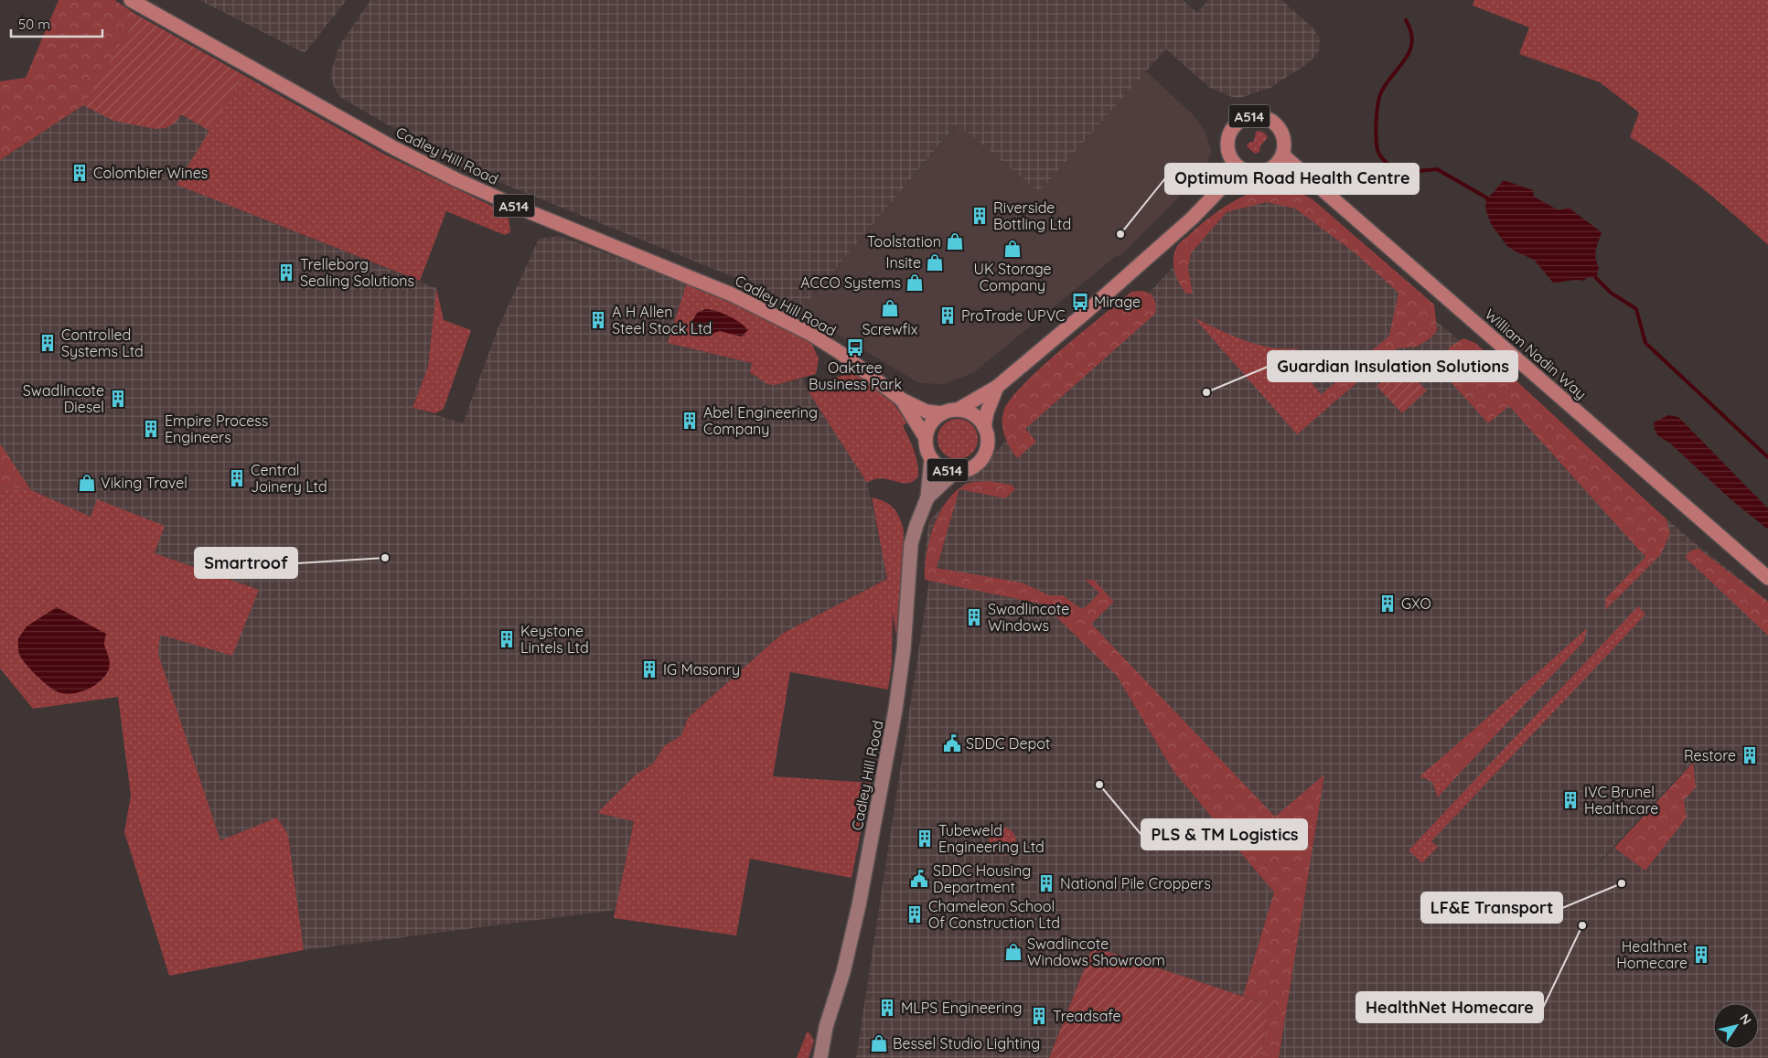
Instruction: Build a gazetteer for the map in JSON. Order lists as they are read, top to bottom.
{
  "streets": {
    "main road": ["A514", "Cadley Hill Road", "William Nadin Way"]
  },
  "crossings": [
    ["A514", "Cadley Hill Road"],
    ["A514", "William Nadin Way"]
  ],
  "places": {
    "building": [
      "Colombier Wines",
      "Riverside Bottling Ltd",
      "Trelleborg Sealing Solutions",
      "ProTrade UPVC",
      "A H Allen Steel Stock Ltd",
      "Controlled Systems Ltd",
      "Swadlincote Diesel",
      "Abel Engineering Company",
      "Empire Process Engineers",
      "Central Joinery Ltd",
      "GXO",
      "Swadlincote Windows",
      "Keystone Lintels Ltd",
      "IG Masonry",
      "Restore",
      "IVC Brunel Healthcare",
      "Tubeweld Engineering Ltd",
      "National Pile Croppers",
      "Chameleon School Of Construction Ltd",
      "Healthnet Homecare",
      "MLPS Engineering",
      "Treadsafe"
    ],
    "other": [
      "Optimum Road Health Centre",
      "Guardian Insulation Solutions",
      "Smartroof",
      "PLS & TM Logistics",
      "LF&E Transport",
      "HealthNet Homecare"
    ],
    "shop": [
      "Toolstation",
      "UK Storage Company",
      "Insite",
      "ACCO Systems",
      "Screwfix",
      "Viking Travel",
      "Swadlincote Windows Showroom",
      "Bessel Studio Lighting"
    ],
    "bus stop": ["Mirage", "Oaktree Business Park"],
    "public building": ["SDDC Depot", "SDDC Housing Department"]
  },
  "scale_bar": "50 m",
  "north": "top right"
}
